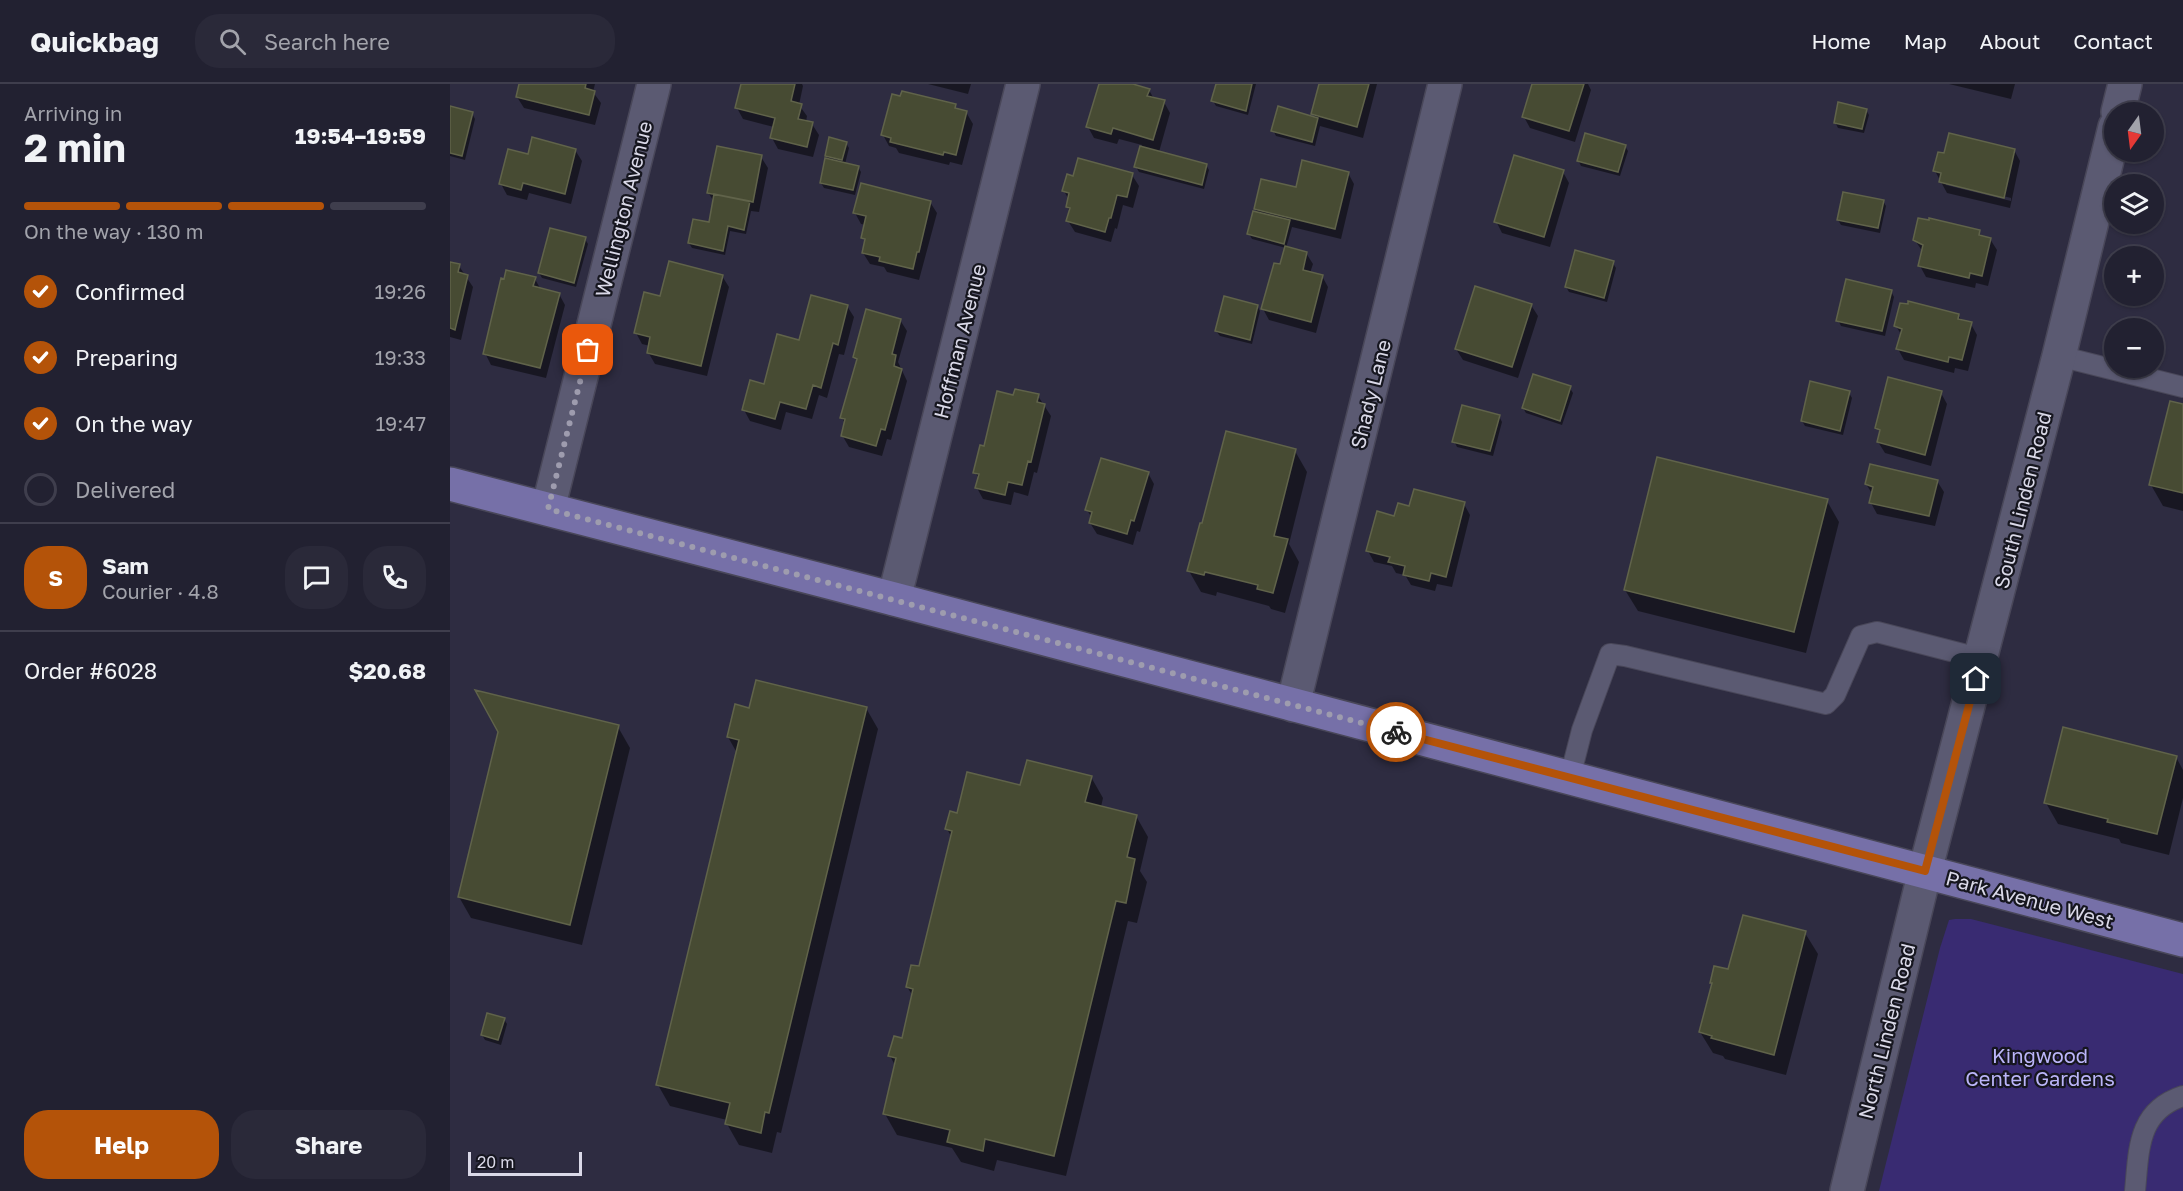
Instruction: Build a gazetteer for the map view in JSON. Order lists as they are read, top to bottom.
{
  "streets": {
    "main road": ["Park Avenue West"],
    "street": [
      "Wellington Avenue",
      "Hoffman Avenue",
      "Shady Lane",
      "South Linden Road",
      "North Linden Road"
    ]
  },
  "crossings": [
    ["Wellington Avenue", "Park Avenue West"],
    ["Hoffman Avenue", "Park Avenue West"],
    ["Shady Lane", "Park Avenue West"],
    ["South Linden Road", "Park Avenue West"],
    ["South Linden Road", "North Linden Road"],
    ["Park Avenue West", "North Linden Road"]
  ],
  "parks": ["Kingwood Center Gardens"],
  "scale_bar": "20 m",
  "north": "bottom",
  "page": {
    "header": "Quickbag",
    "search": "Search here",
    "nav": [
      "Home",
      "Map",
      "About",
      "Contact"
    ],
    "heading": ["2 min", "Arriving in", "19:54–19:59"],
    "panel": [
      "Sam",
      "Courier · 4.8",
      "Order #6028",
      "$20.68"
    ],
    "map_buttons": ["+", "−"],
    "bar": "On the way · 130 m",
    "list": [
      ["Confirmed", "19:26"],
      ["Preparing", "19:33"],
      ["On the way", "19:47"],
      "Delivered"
    ],
    "round": "S",
    "buttons": ["Help", "Share"],
    "scale": "20 m"
  }
}
